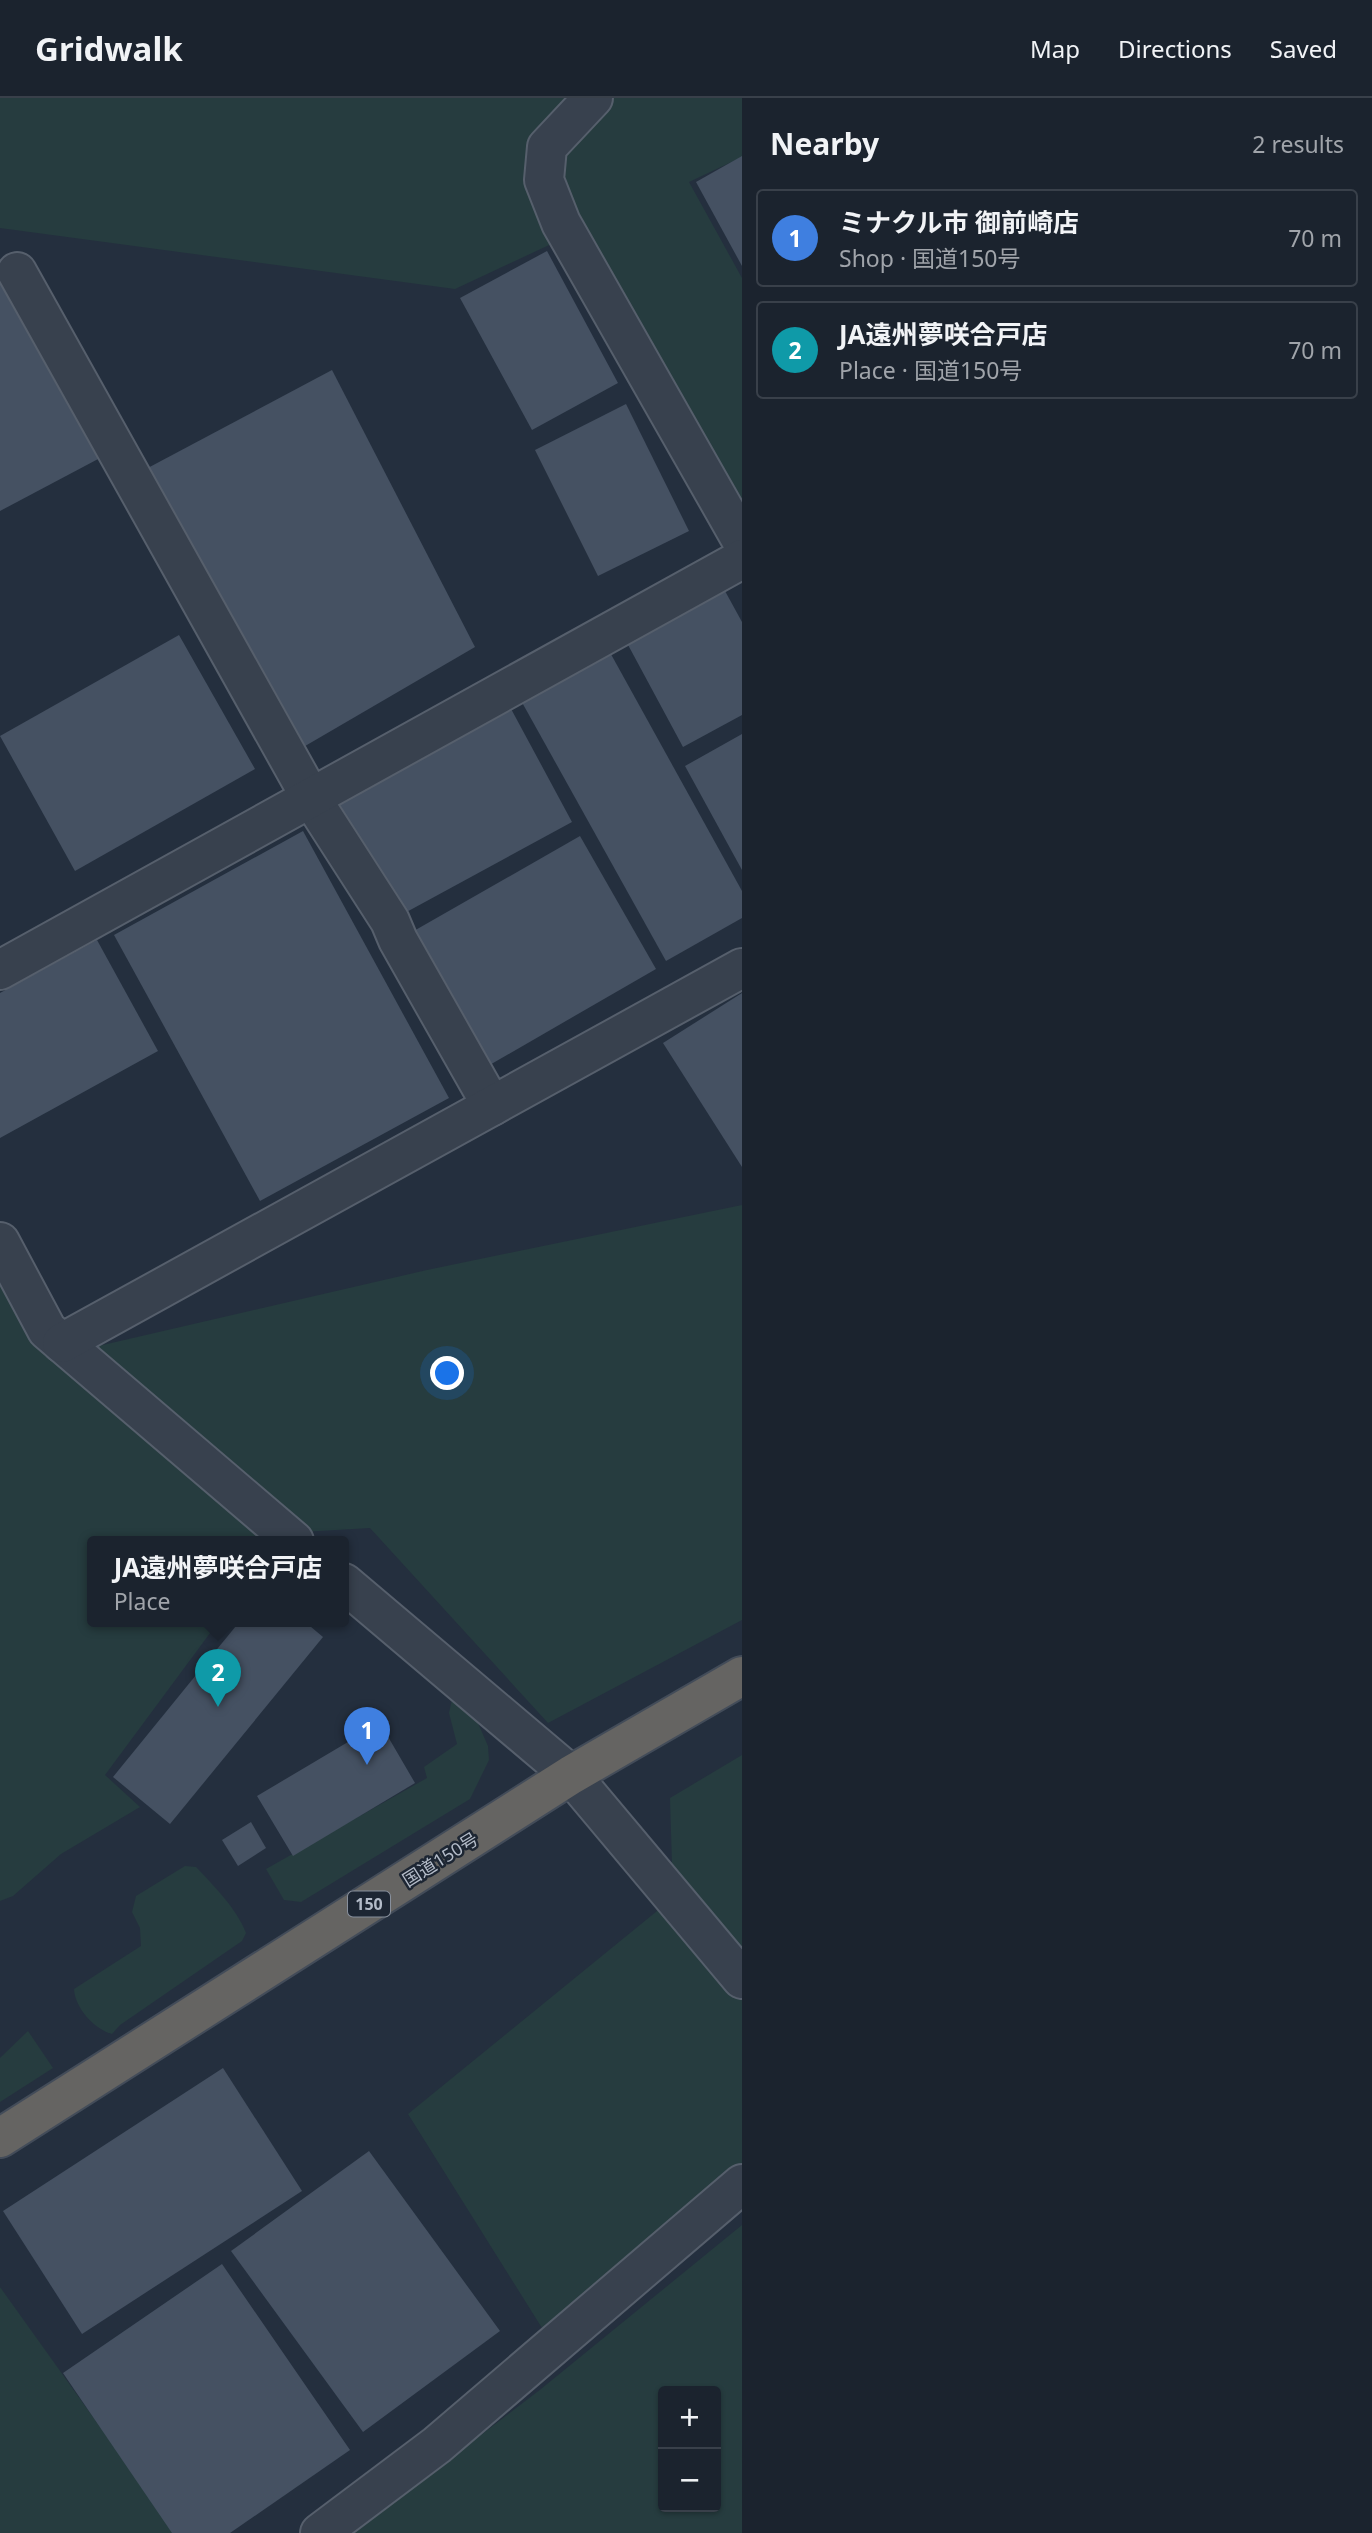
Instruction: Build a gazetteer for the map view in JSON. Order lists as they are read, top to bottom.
{
  "streets": {
    "highway": ["国道150号", "150"]
  },
  "page": {
    "header": "Gridwalk",
    "nav": ["Map", "Directions", "Saved"],
    "heading": ["Nearby", "2 results"],
    "list": [
      {
        "mark": "1",
        "name": "ミナクル市 御前崎店",
        "note": "Shop · 国道150号",
        "value": "70 m"
      },
      {
        "mark": "2",
        "name": "JA遠州夢咲合戸店",
        "note": "Place · 国道150号",
        "value": "70 m"
      }
    ],
    "popup": ["JA遠州夢咲合戸店", "Place"],
    "pins": ["2", "1"],
    "map_buttons": ["+", "−"]
  }
}
